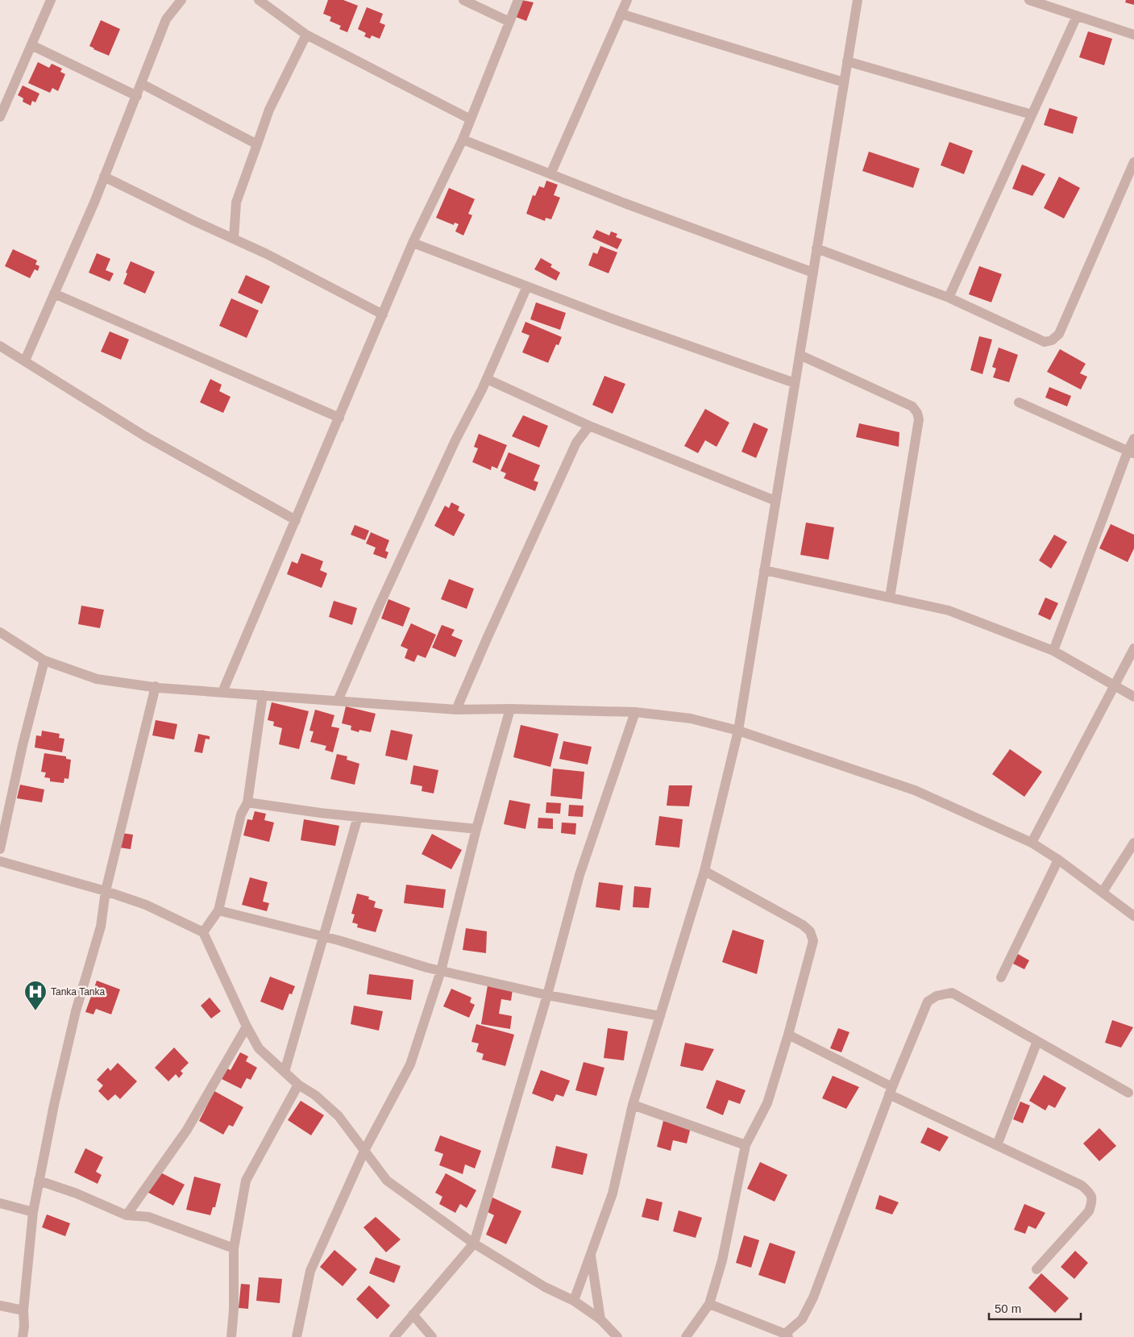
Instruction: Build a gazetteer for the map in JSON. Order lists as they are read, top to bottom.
{
  "places": {
    "hospital": ["Tanka Tanka"]
  },
  "scale_bar": "50 m"
}
